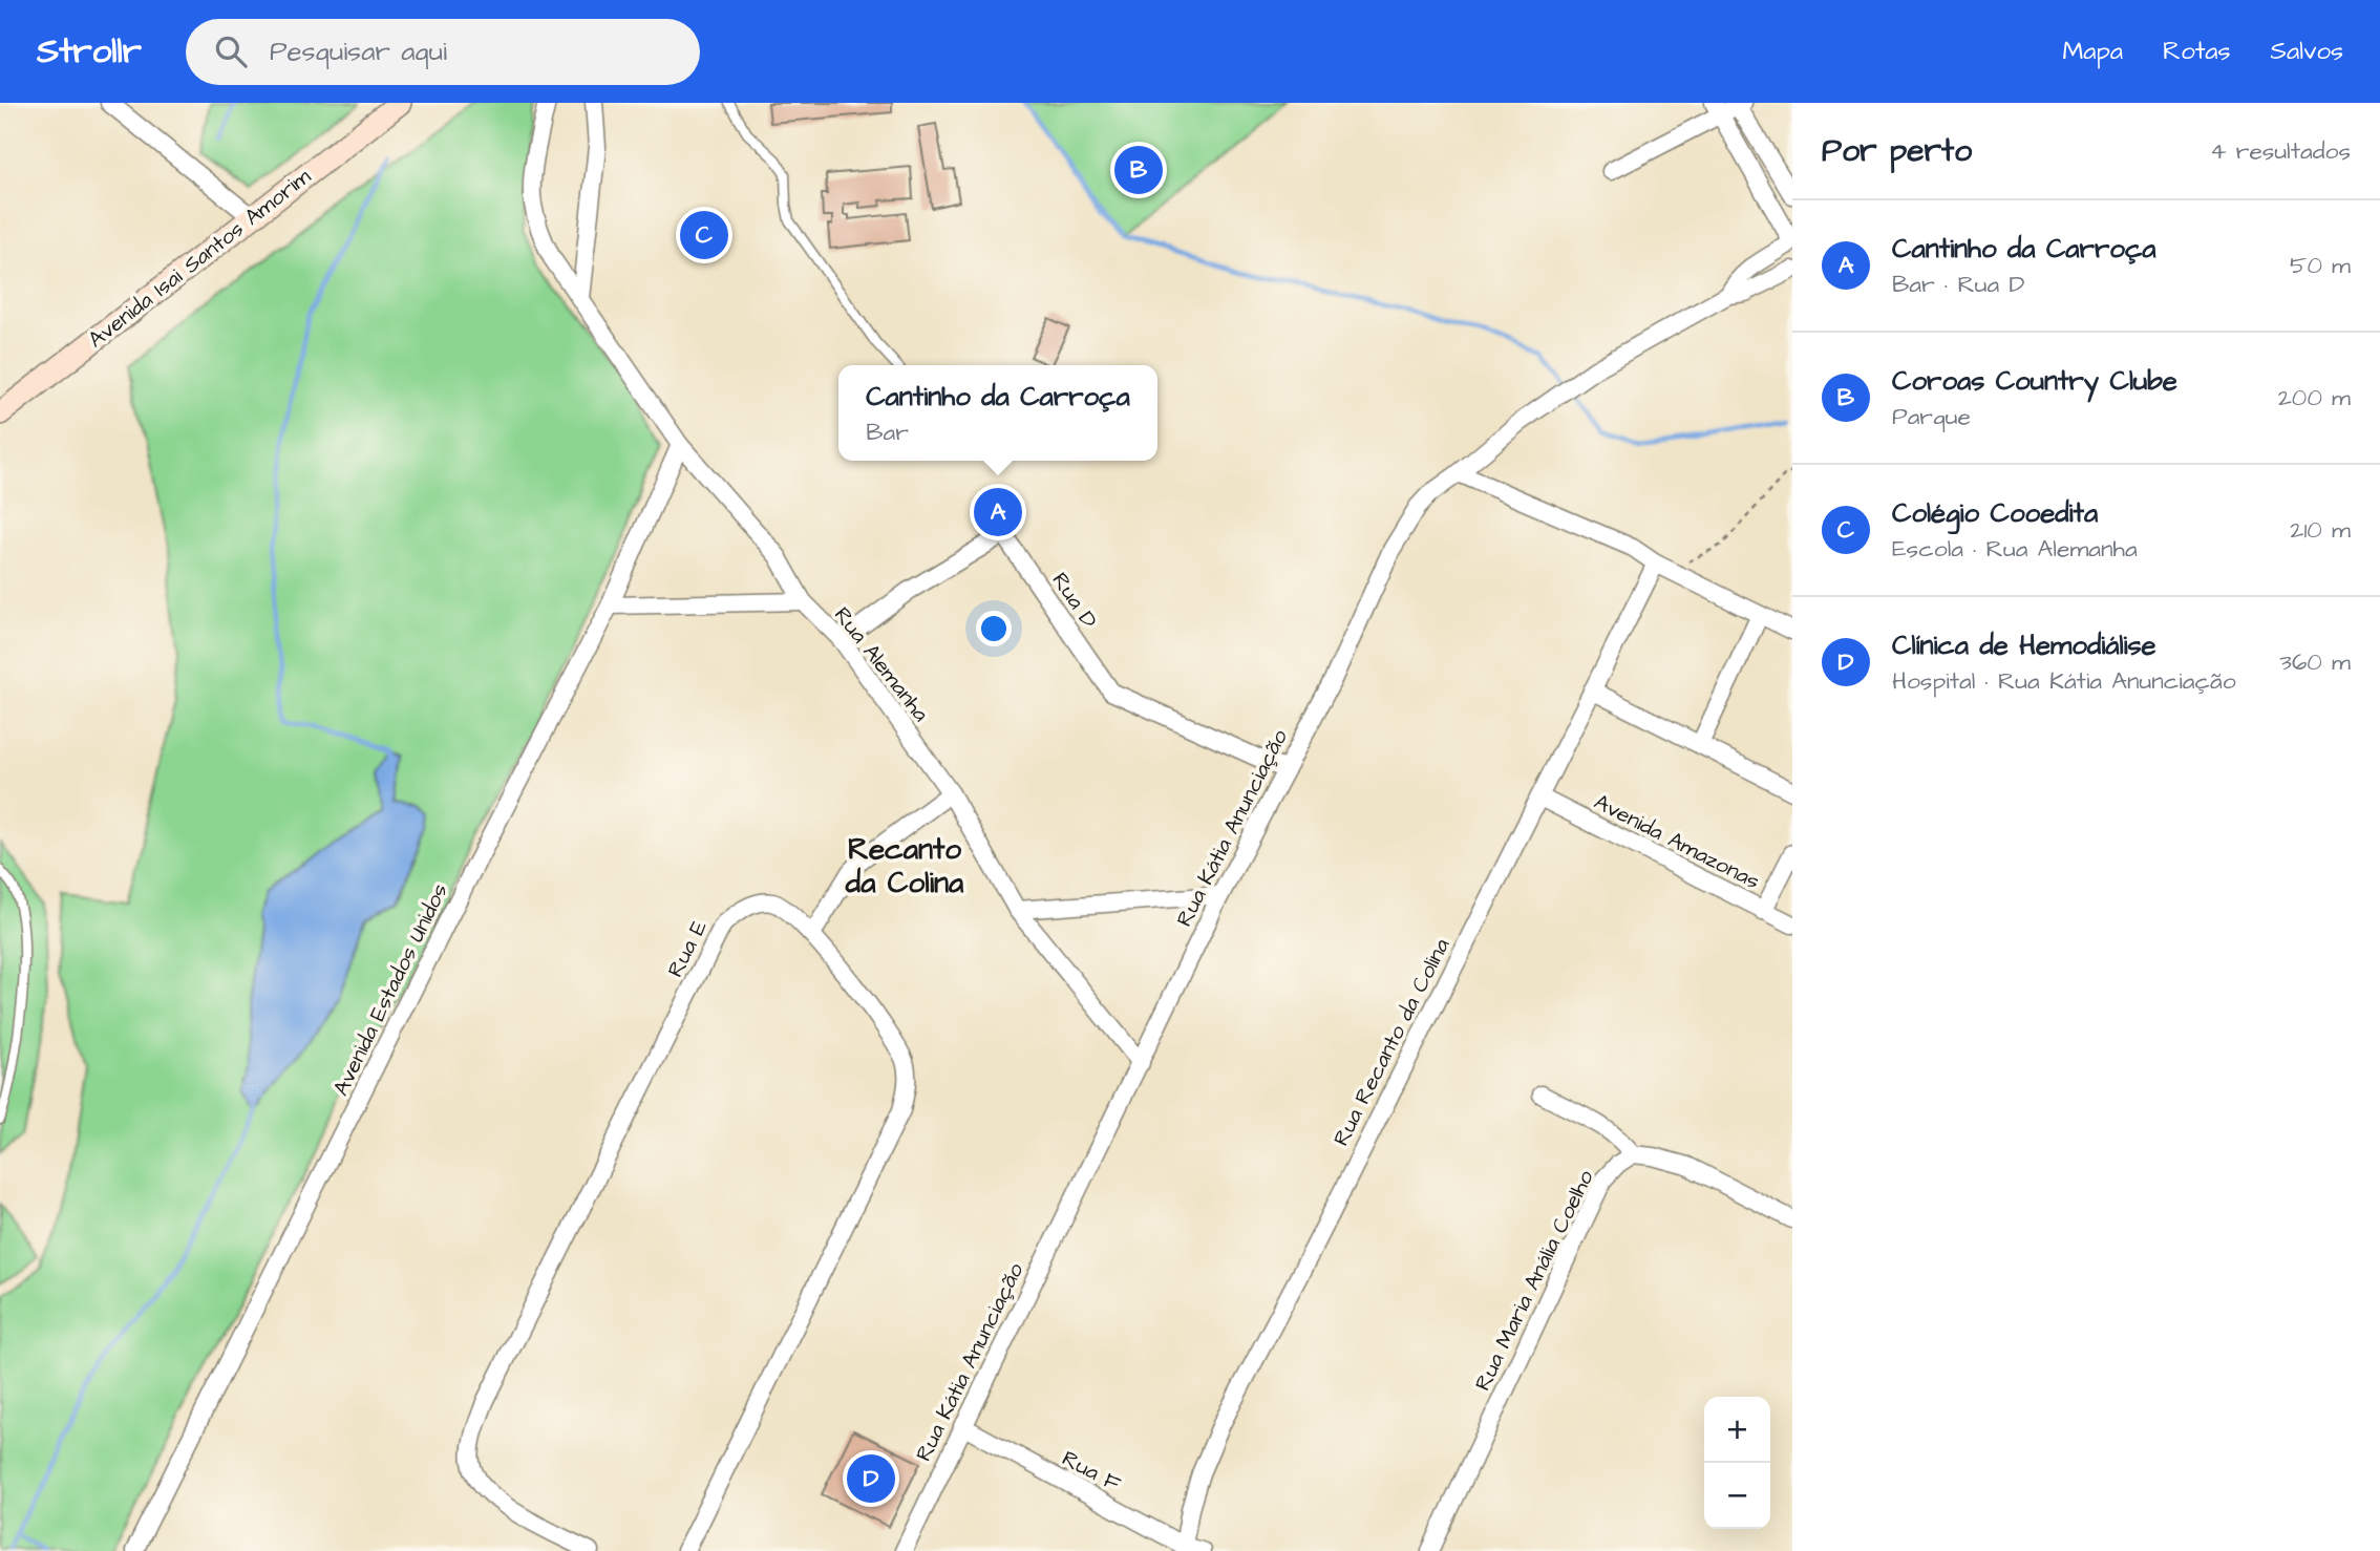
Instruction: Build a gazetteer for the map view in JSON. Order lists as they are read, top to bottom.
{
  "streets": {
    "main road": ["Avenida Isai Santos Amorim"],
    "street": [
      "Rua D",
      "Rua Alemanha",
      "Rua Kátia Anunciação",
      "Avenida Amazonas",
      "Rua E",
      "Avenida Estados Unidos",
      "Rua Recanto da Colina",
      "Rua Maria Anália Coelho",
      "Rua F"
    ]
  },
  "crossings": [
    ["Rua D", "Rua Alemanha"],
    ["Rua D", "Rua Kátia Anunciação"],
    ["Rua Alemanha", "Rua Kátia Anunciação"],
    ["Rua Alemanha", "Avenida Estados Unidos"],
    ["Rua Kátia Anunciação", "Rua F"],
    ["Avenida Amazonas", "Rua Recanto da Colina"],
    ["Rua Recanto da Colina", "Rua F"]
  ],
  "districts": ["Recanto da Colina"],
  "page": {
    "header": "Strollr",
    "search": "Pesquisar aqui",
    "nav": ["Mapa", "Rotas", "Salvos"],
    "heading": ["Por perto", "4 resultados"],
    "pins": [
      "B",
      "C",
      "A",
      "D"
    ],
    "list": [
      {
        "mark": "A",
        "name": "Cantinho da Carroça",
        "note": "Bar · Rua D",
        "value": "50 m"
      },
      {
        "mark": "B",
        "name": "Coroas Country Clube",
        "note": "Parque",
        "value": "200 m"
      },
      {
        "mark": "C",
        "name": "Colégio Cooedita",
        "note": "Escola · Rua Alemanha",
        "value": "210 m"
      },
      {
        "mark": "D",
        "name": "Clínica de Hemodiálise",
        "note": "Hospital · Rua Kátia Anunciação",
        "value": "360 m"
      }
    ],
    "popup": ["Cantinho da Carroça", "Bar"],
    "map_buttons": ["+", "−"]
  }
}
